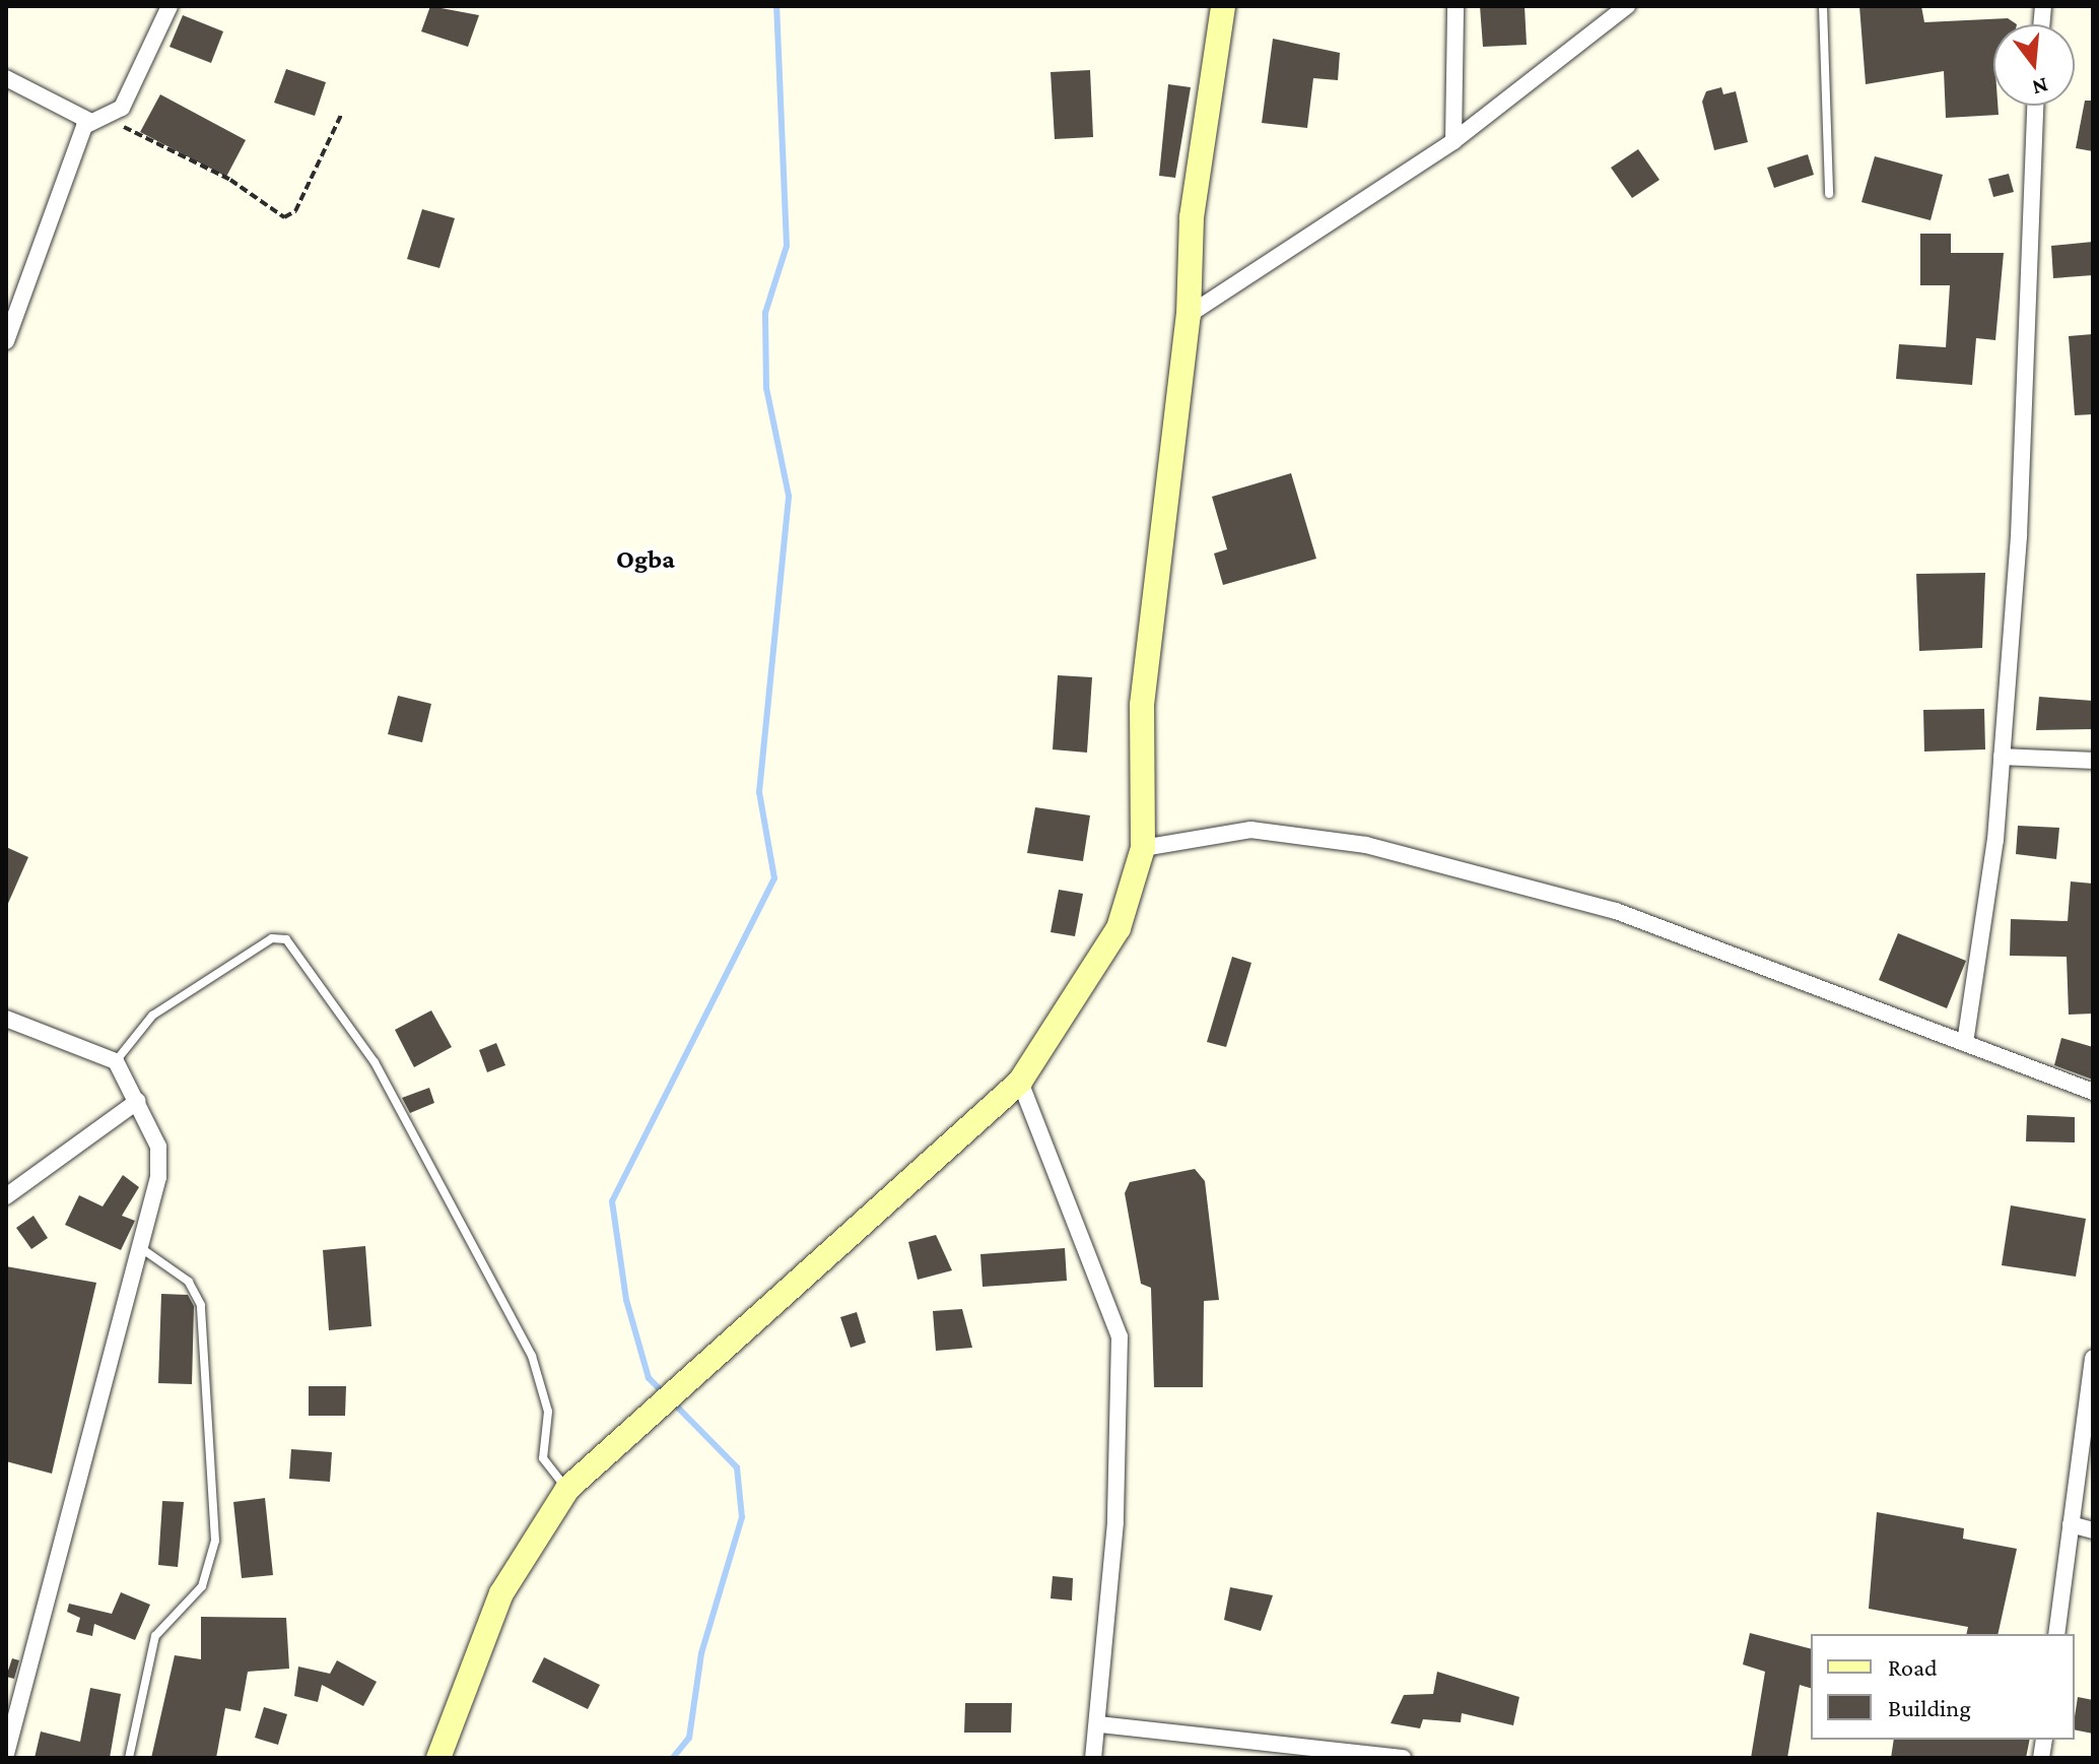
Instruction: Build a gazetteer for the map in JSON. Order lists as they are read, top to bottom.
{
  "districts": ["Ogba"],
  "legend": ["Road", "Building"],
  "north": "bottom"
}
